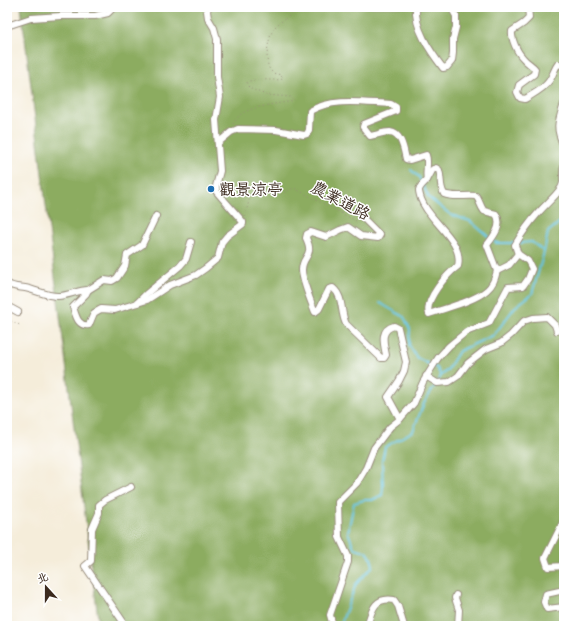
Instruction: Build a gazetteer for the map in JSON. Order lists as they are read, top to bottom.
{
  "streets": {
    "path": ["農業道路"]
  },
  "places": ["觀景涼亭"],
  "north": "top"
}
